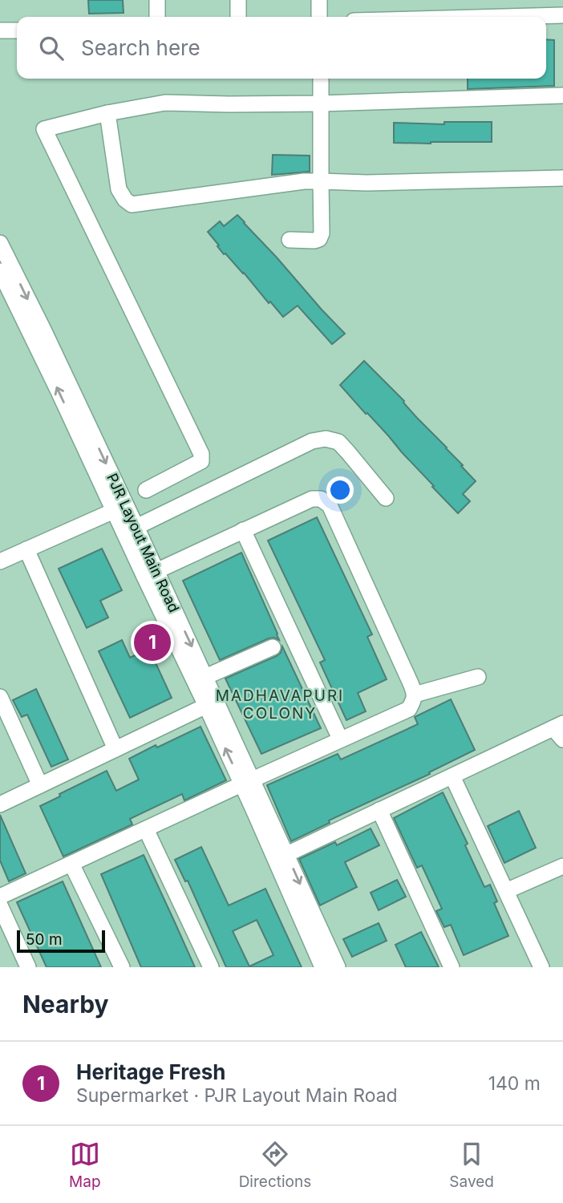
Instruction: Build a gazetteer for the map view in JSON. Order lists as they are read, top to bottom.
{
  "streets": {
    "street": ["PJR Layout Main Road"]
  },
  "districts": ["MADHAVAPURI COLONY"],
  "scale_bar": "50 m",
  "page": {
    "search": "Search here",
    "pins": "1",
    "scale": "50 m",
    "heading": "Nearby",
    "list": [
      {
        "mark": "1",
        "name": "Heritage Fresh",
        "note": "Supermarket · PJR Layout Main Road",
        "value": "140 m"
      }
    ],
    "nav": ["Map", "Directions", "Saved"]
  }
}
